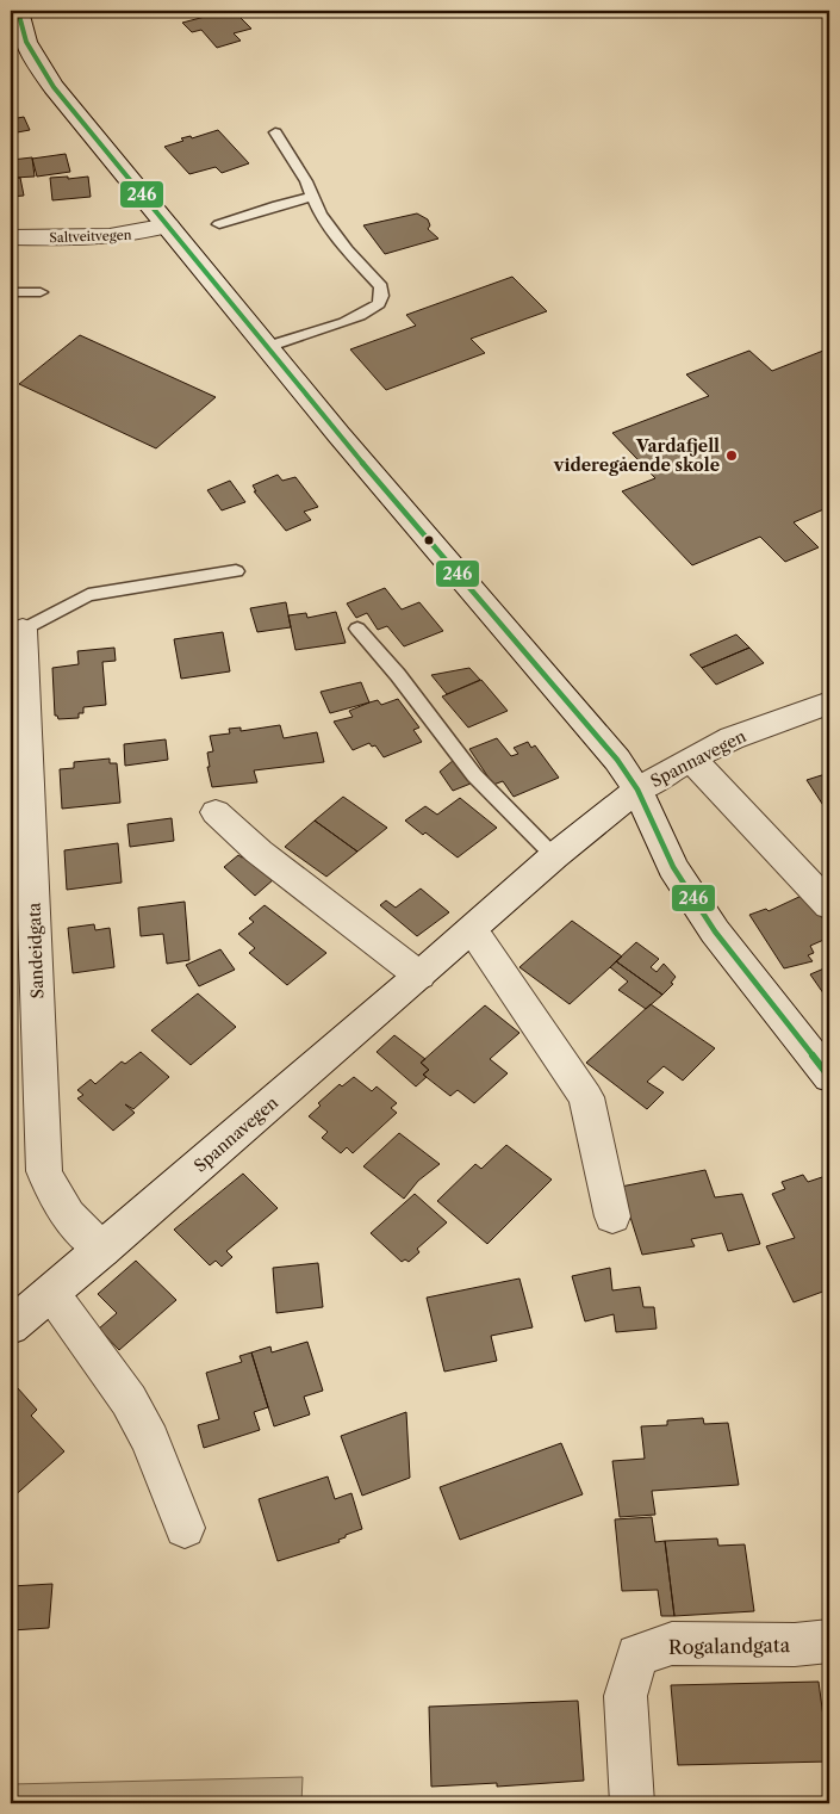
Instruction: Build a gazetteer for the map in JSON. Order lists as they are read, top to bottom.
{
  "streets": {
    "street": [
      "Saltveitvegen",
      "Spannavegen",
      "Sandeidgata",
      "Rogalandgata"
    ]
  },
  "crossings": [
    ["Spannavegen", "Sandeidgata"]
  ],
  "places": ["Vardafjell videregående skole"],
  "lines": ["transit line 246"]
}
